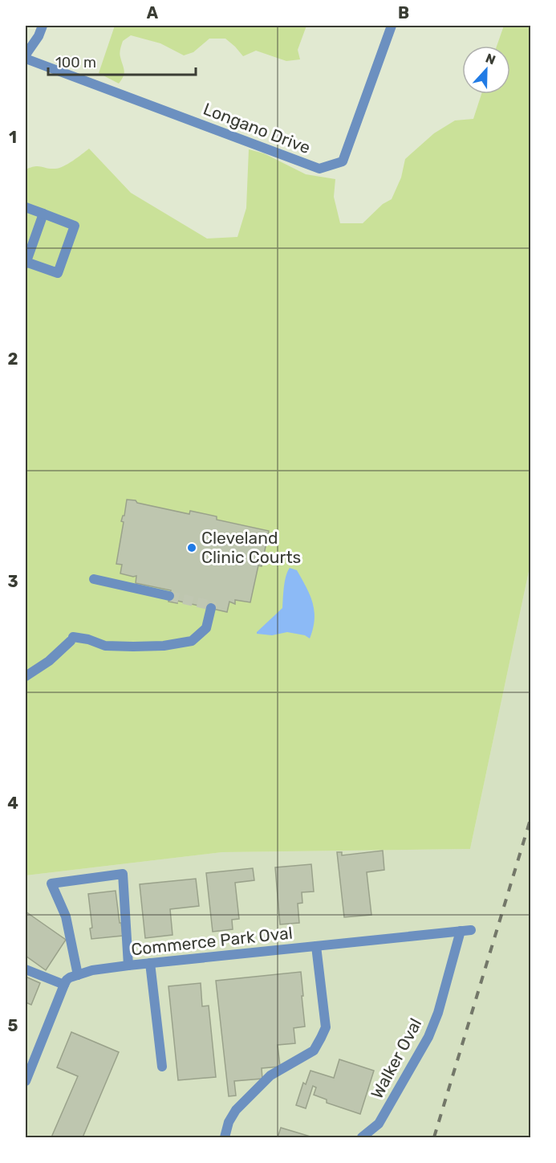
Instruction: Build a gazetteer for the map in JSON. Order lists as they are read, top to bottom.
{
  "streets": {
    "street": ["Longano Drive", "Commerce Park Oval", "Walker Oval"]
  },
  "crossings": [
    ["Commerce Park Oval", "Walker Oval"]
  ],
  "places": ["Cleveland Clinic Courts"],
  "scale_bar": "100 m",
  "north": "top",
  "grid": {
    "columns": ["A", "B"],
    "rows": [
      "1",
      "2",
      "3",
      "4",
      "5"
    ]
  }
}
